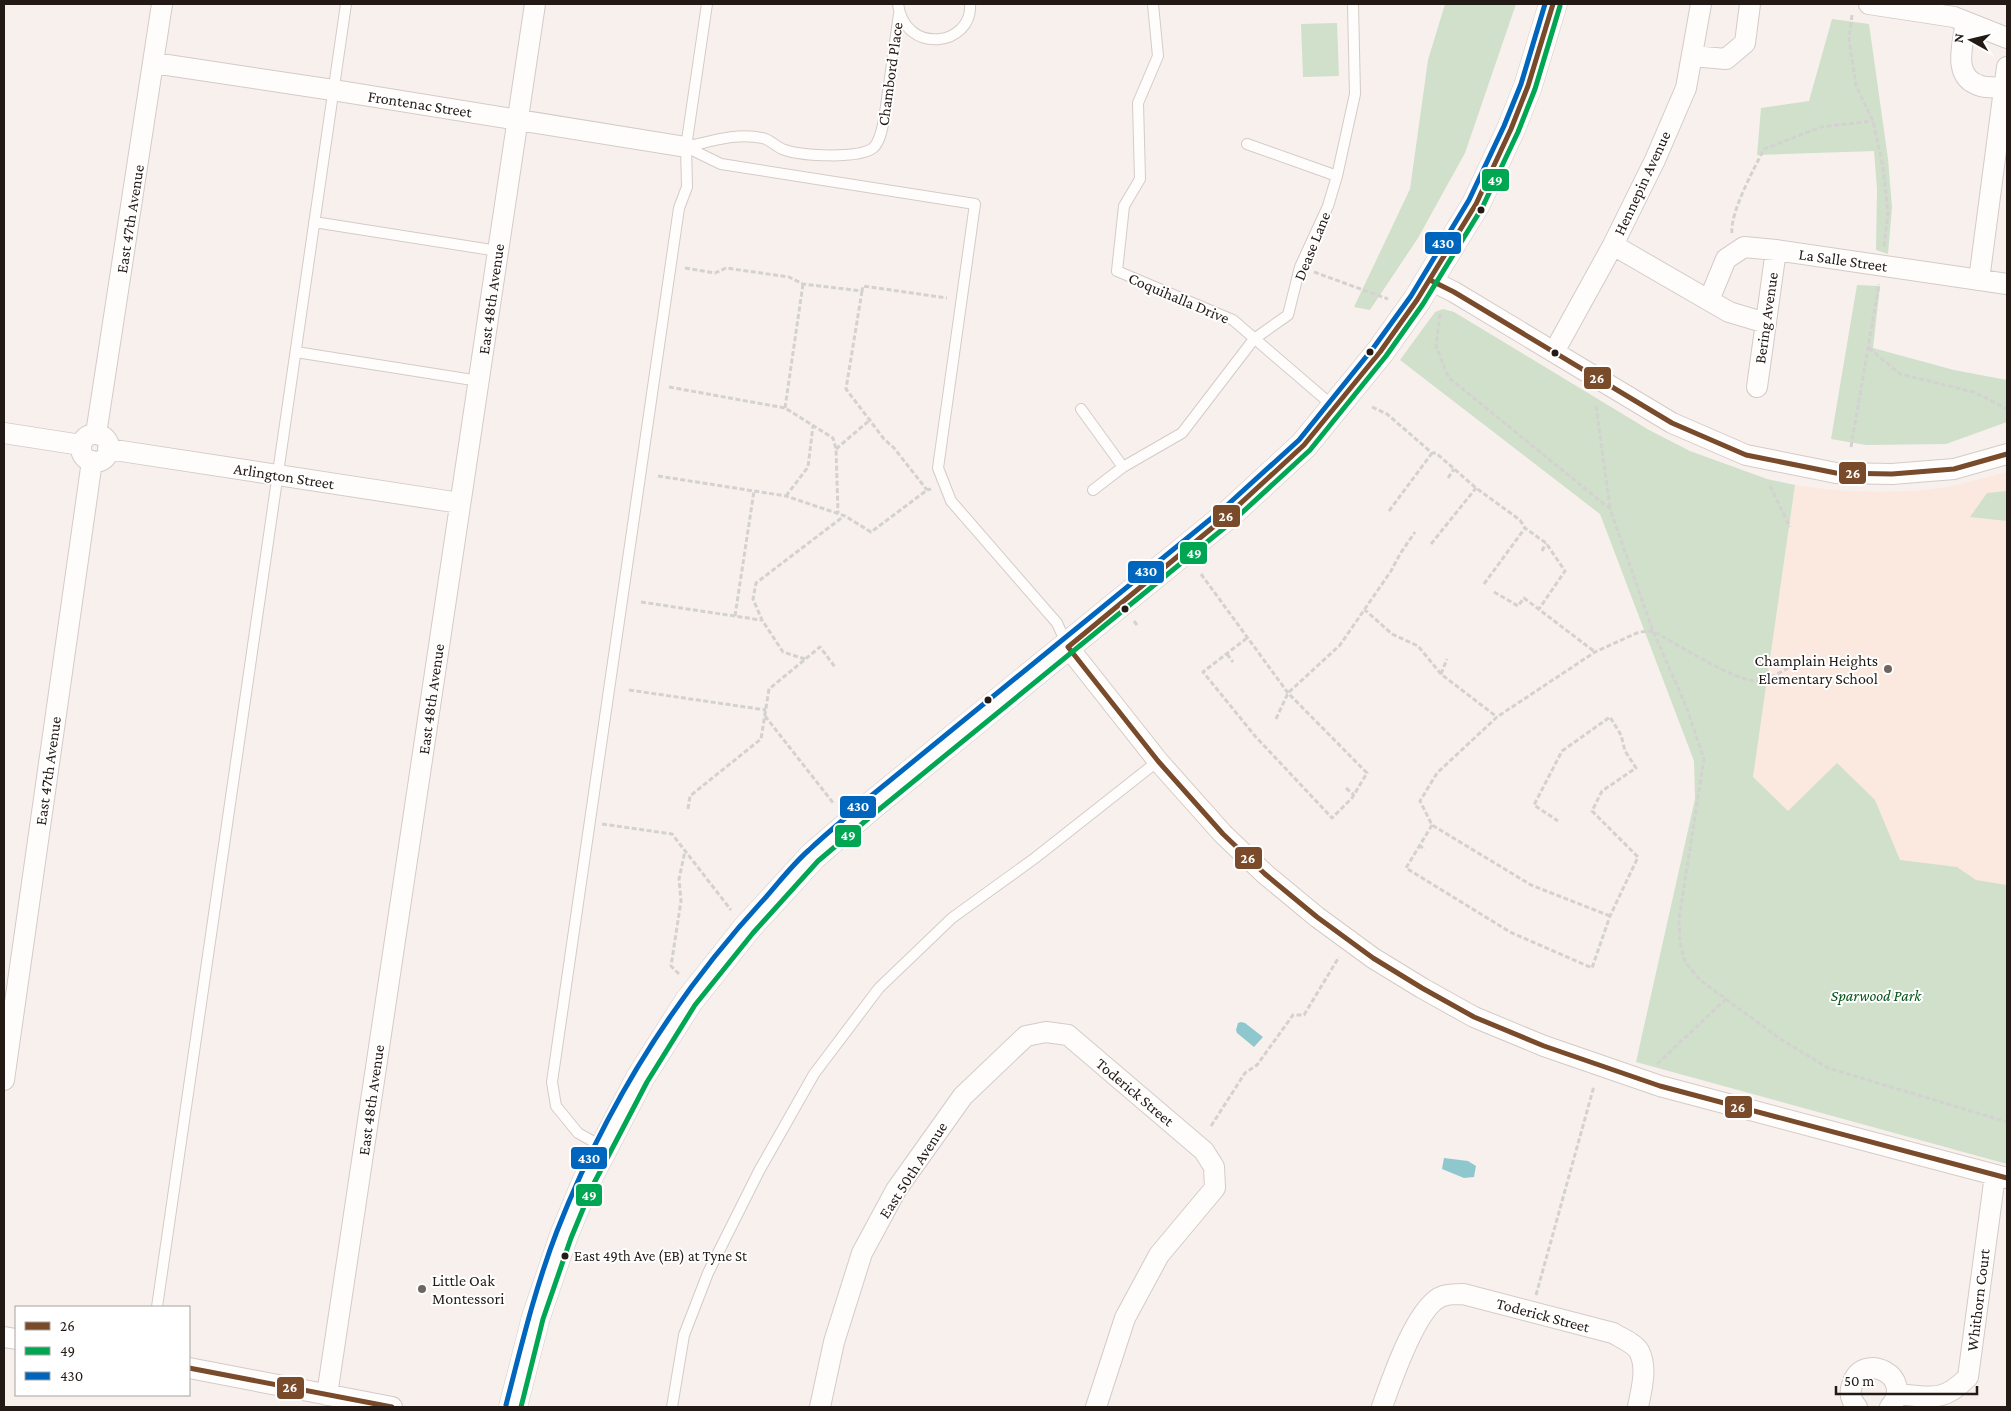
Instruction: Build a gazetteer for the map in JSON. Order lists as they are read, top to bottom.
{
  "streets": {
    "street": [
      "Frontenac Street",
      "Hennepin Avenue",
      "East 47th Avenue",
      "La Salle Street",
      "East 48th Avenue",
      "Bering Avenue",
      "Arlington Street",
      "Toderick Street",
      "East 50th Avenue",
      "Whithorn Court"
    ],
    "lane": ["Chambord Place", "Dease Lane", "Coquihalla Drive"]
  },
  "crossings": [
    ["Chambord Place", "Frontenac Street"],
    ["Frontenac Street", "East 47th Avenue"],
    ["Frontenac Street", "East 48th Avenue"],
    ["East 47th Avenue", "Arlington Street"],
    ["Dease Lane", "Coquihalla Drive"],
    ["La Salle Street", "Bering Avenue"],
    ["East 48th Avenue", "Arlington Street"],
    ["Toderick Street", "East 50th Avenue"]
  ],
  "parks": ["Sparwood Park"],
  "places": ["Champlain Heights Elementary School", "East 49th Ave (EB) at Tyne St", "Little Oak Montessori"],
  "lines": ["transit line 26", "transit line 430", "transit line 49"],
  "legend": ["26", "49", "430"],
  "scale_bar": "50 m",
  "north": "left"
}
